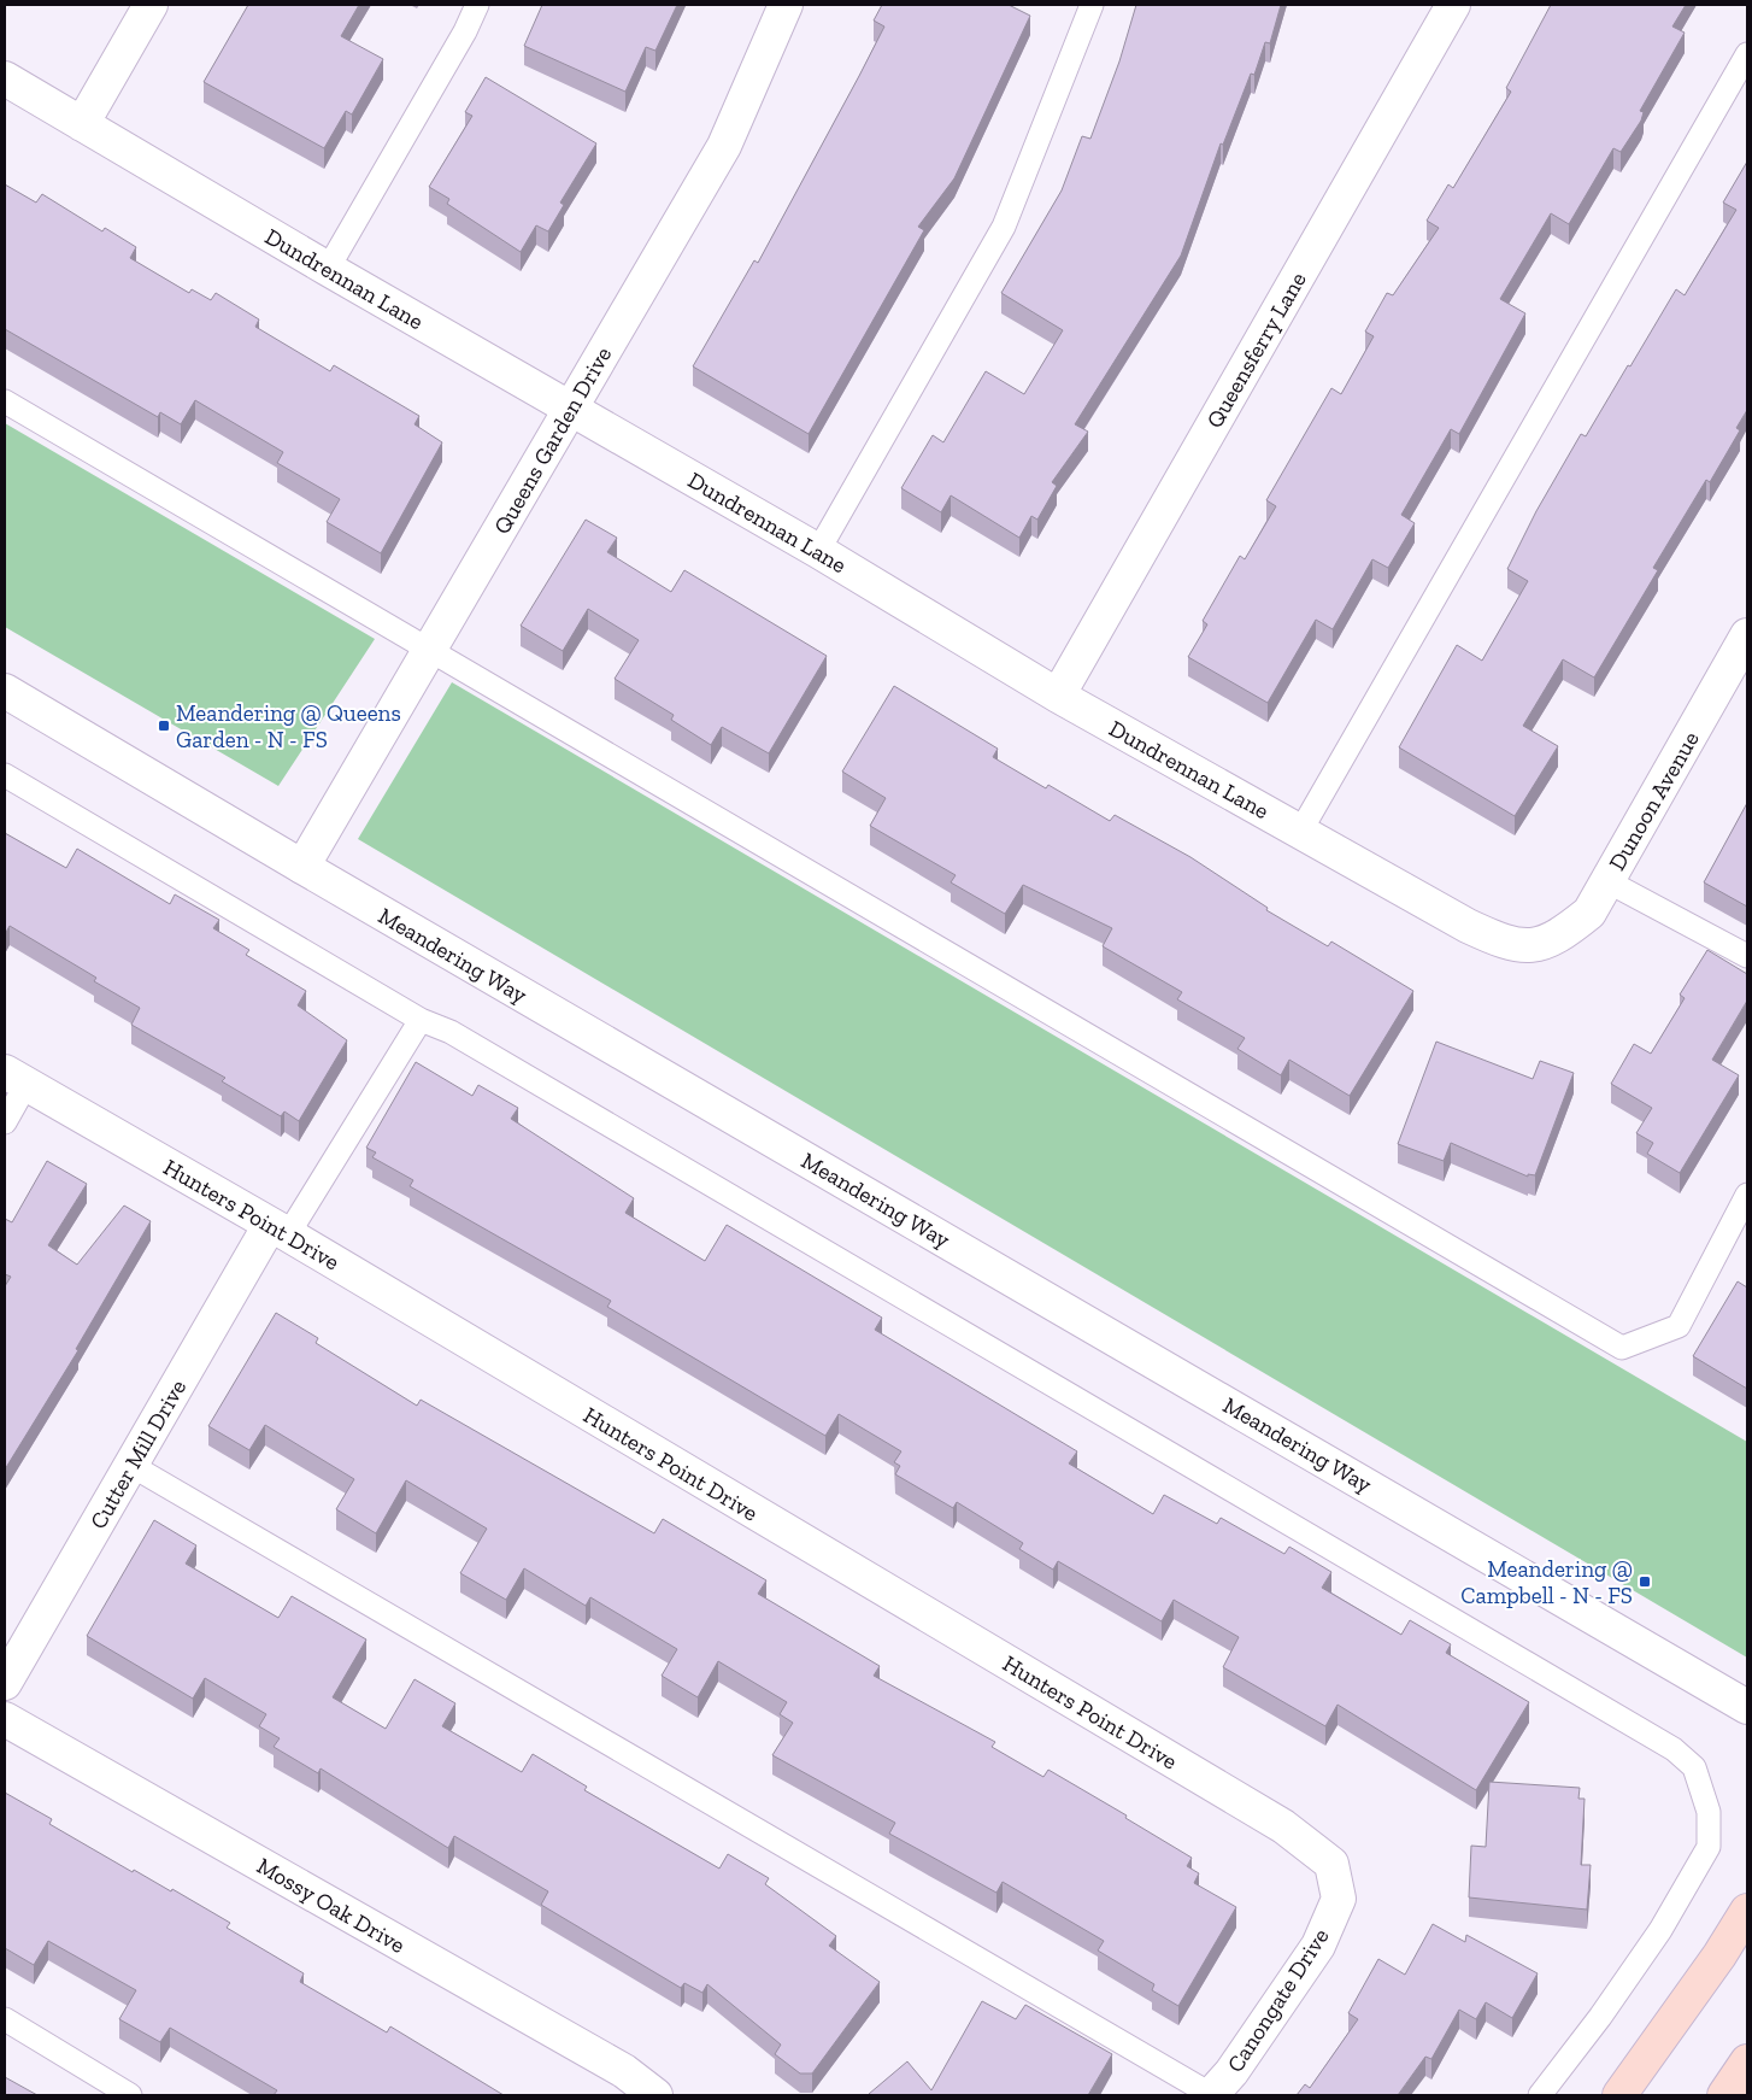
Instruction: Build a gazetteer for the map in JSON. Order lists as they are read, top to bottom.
{
  "streets": {
    "street": [
      "Dundrennan Lane",
      "Queensferry Lane",
      "Queens Garden Drive",
      "Dunoon Avenue",
      "Meandering Way",
      "Hunters Point Drive",
      "Cutter Mill Drive",
      "Mossy Oak Drive",
      "Canongate Drive"
    ]
  },
  "crossings": [
    ["Dundrennan Lane", "Queensferry Lane"],
    ["Dundrennan Lane", "Queens Garden Drive"],
    ["Dundrennan Lane", "Dunoon Avenue"],
    ["Queens Garden Drive", "Meandering Way"],
    ["Hunters Point Drive", "Cutter Mill Drive"],
    ["Hunters Point Drive", "Canongate Drive"]
  ],
  "places": {
    "transit": ["Meandering @ Queens Garden - N - FS", "Meandering @ Campbell - N - FS"]
  }
}
